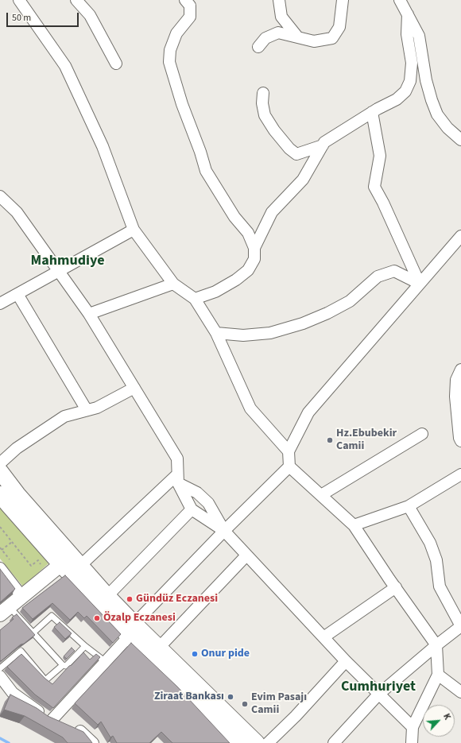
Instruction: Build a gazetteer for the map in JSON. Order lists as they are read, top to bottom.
{
  "districts": ["Mahmudiye", "Cumhuriyet"],
  "places": [
    "Hz.Ebubekir Camii",
    "Gündüz Eczanesi",
    "Özalp Eczanesi",
    "Onur pide",
    "Ziraat Bankası",
    "Evim Pasajı Camii"
  ],
  "scale_bar": "50 m",
  "north": "top right"
}
